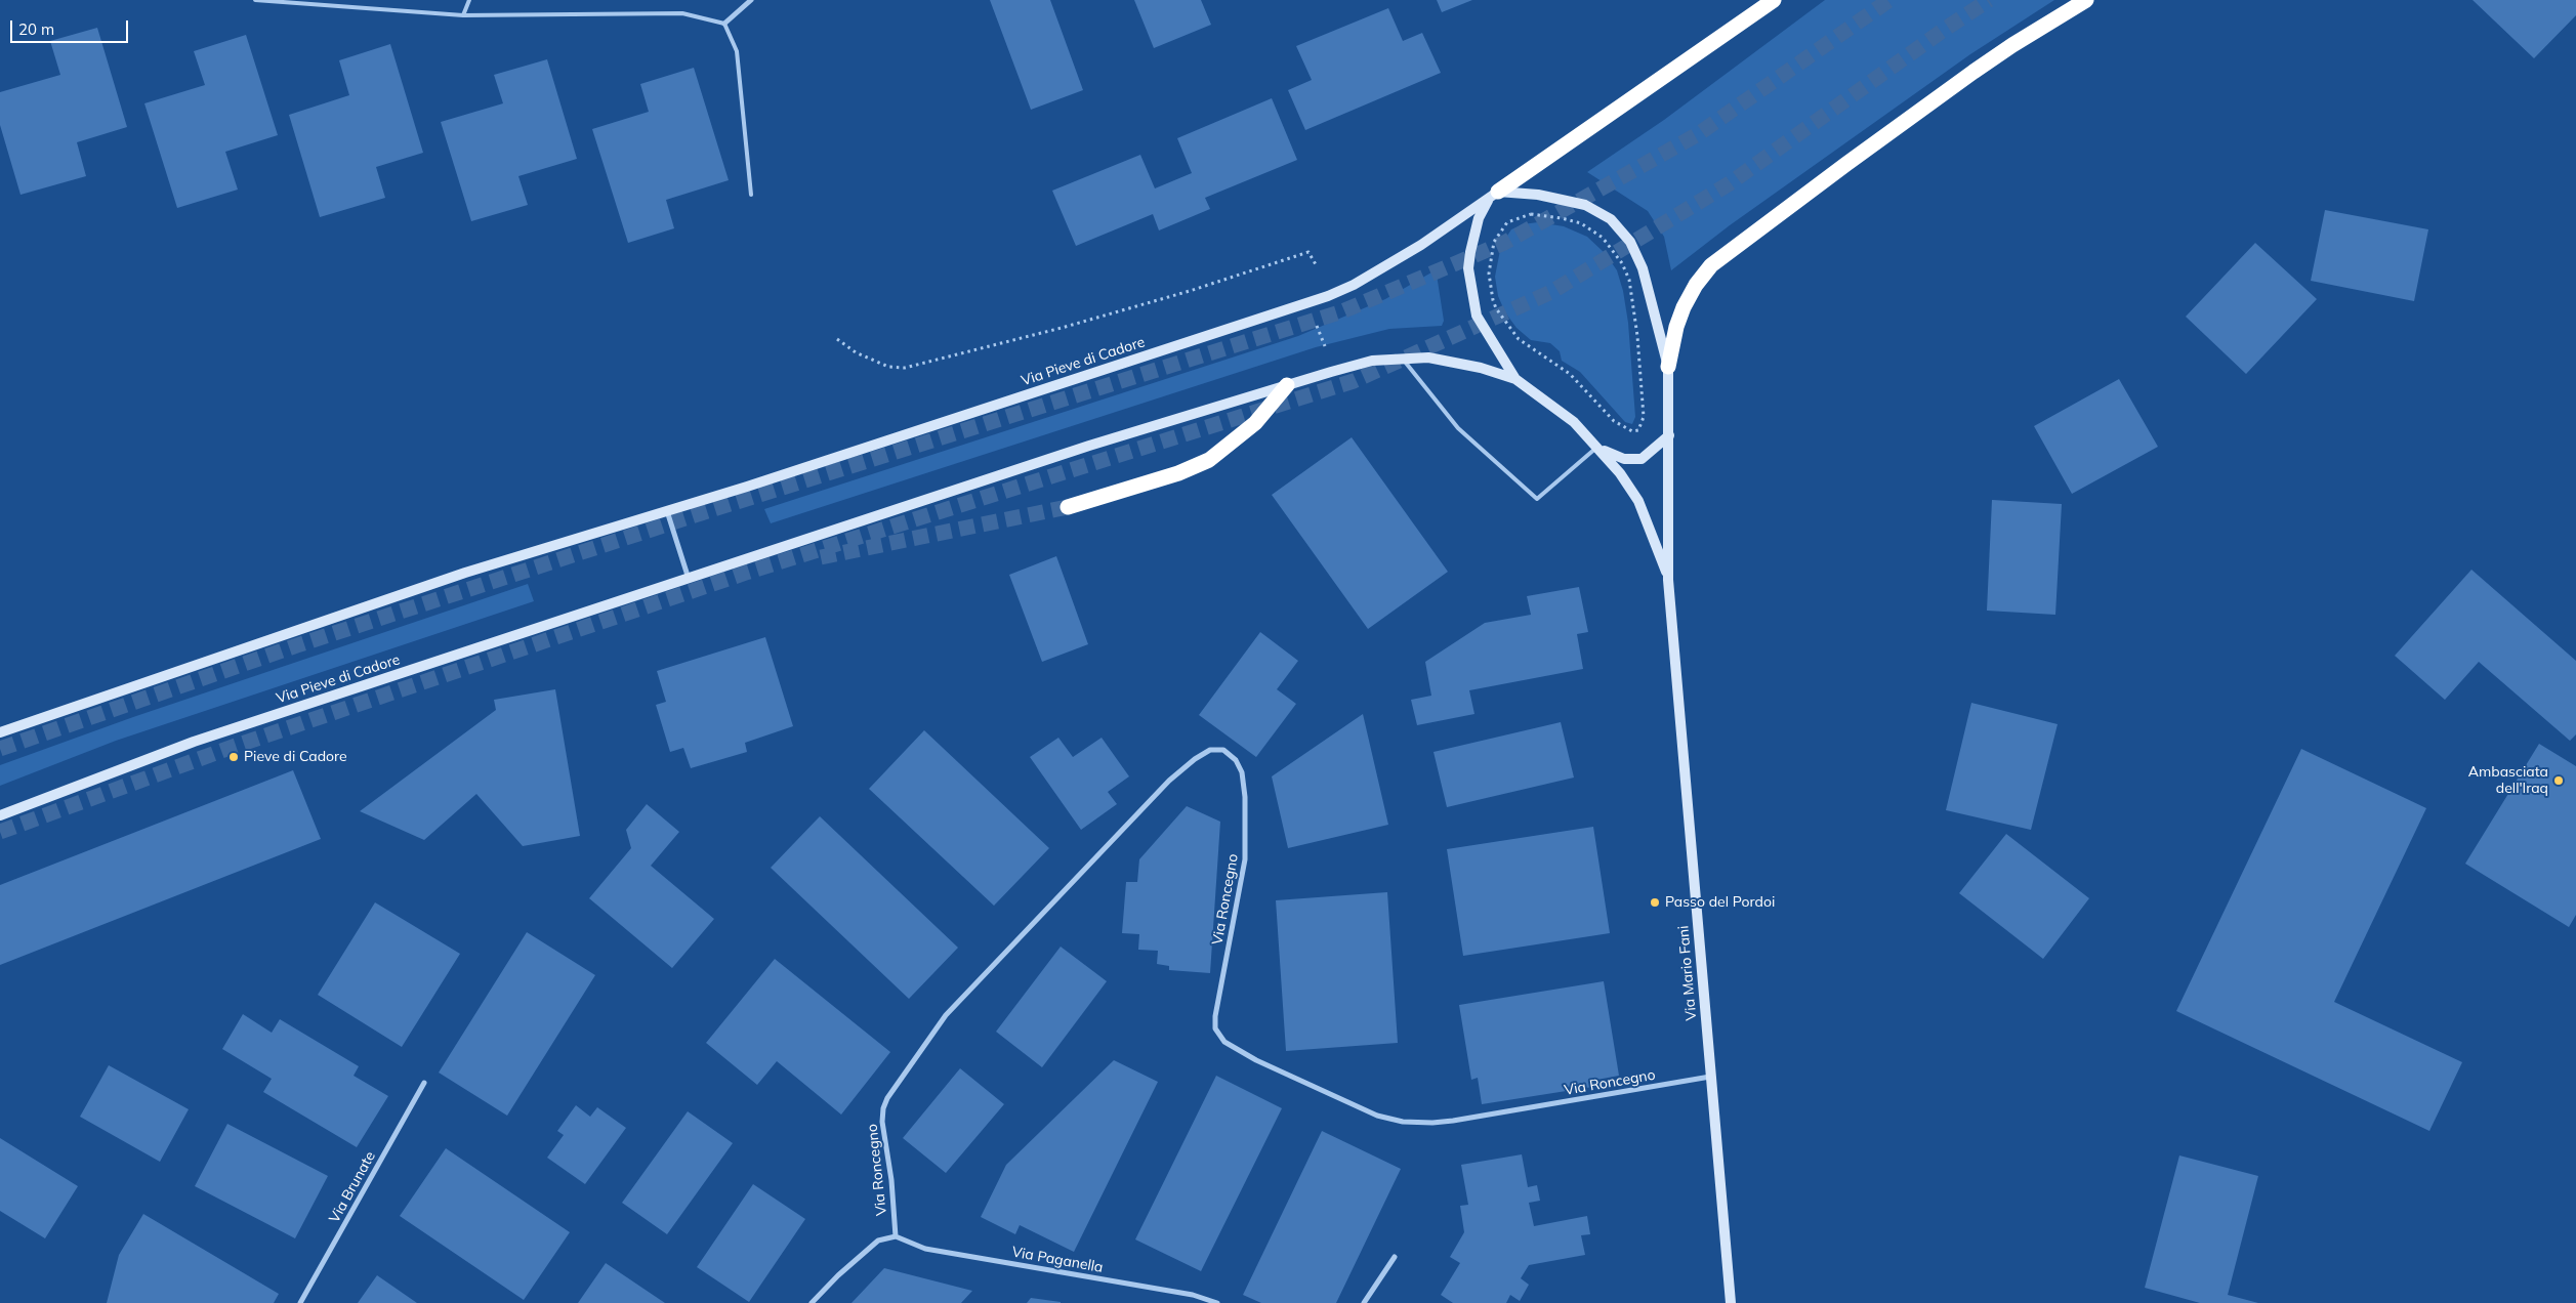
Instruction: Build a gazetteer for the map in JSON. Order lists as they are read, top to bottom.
{
  "streets": {
    "street": [
      "Via Pieve di Cadore",
      "Via Roncegno",
      "Via Mario Fani",
      "Via Brunate",
      "Via Paganella"
    ]
  },
  "crossings": [
    ["Via Roncegno", "Via Mario Fani"],
    ["Via Roncegno", "Via Paganella"]
  ],
  "places": ["Pieve di Cadore", "Ambasciata dell'Iraq", "Passo del Pordoi"],
  "scale_bar": "20 m"
}
